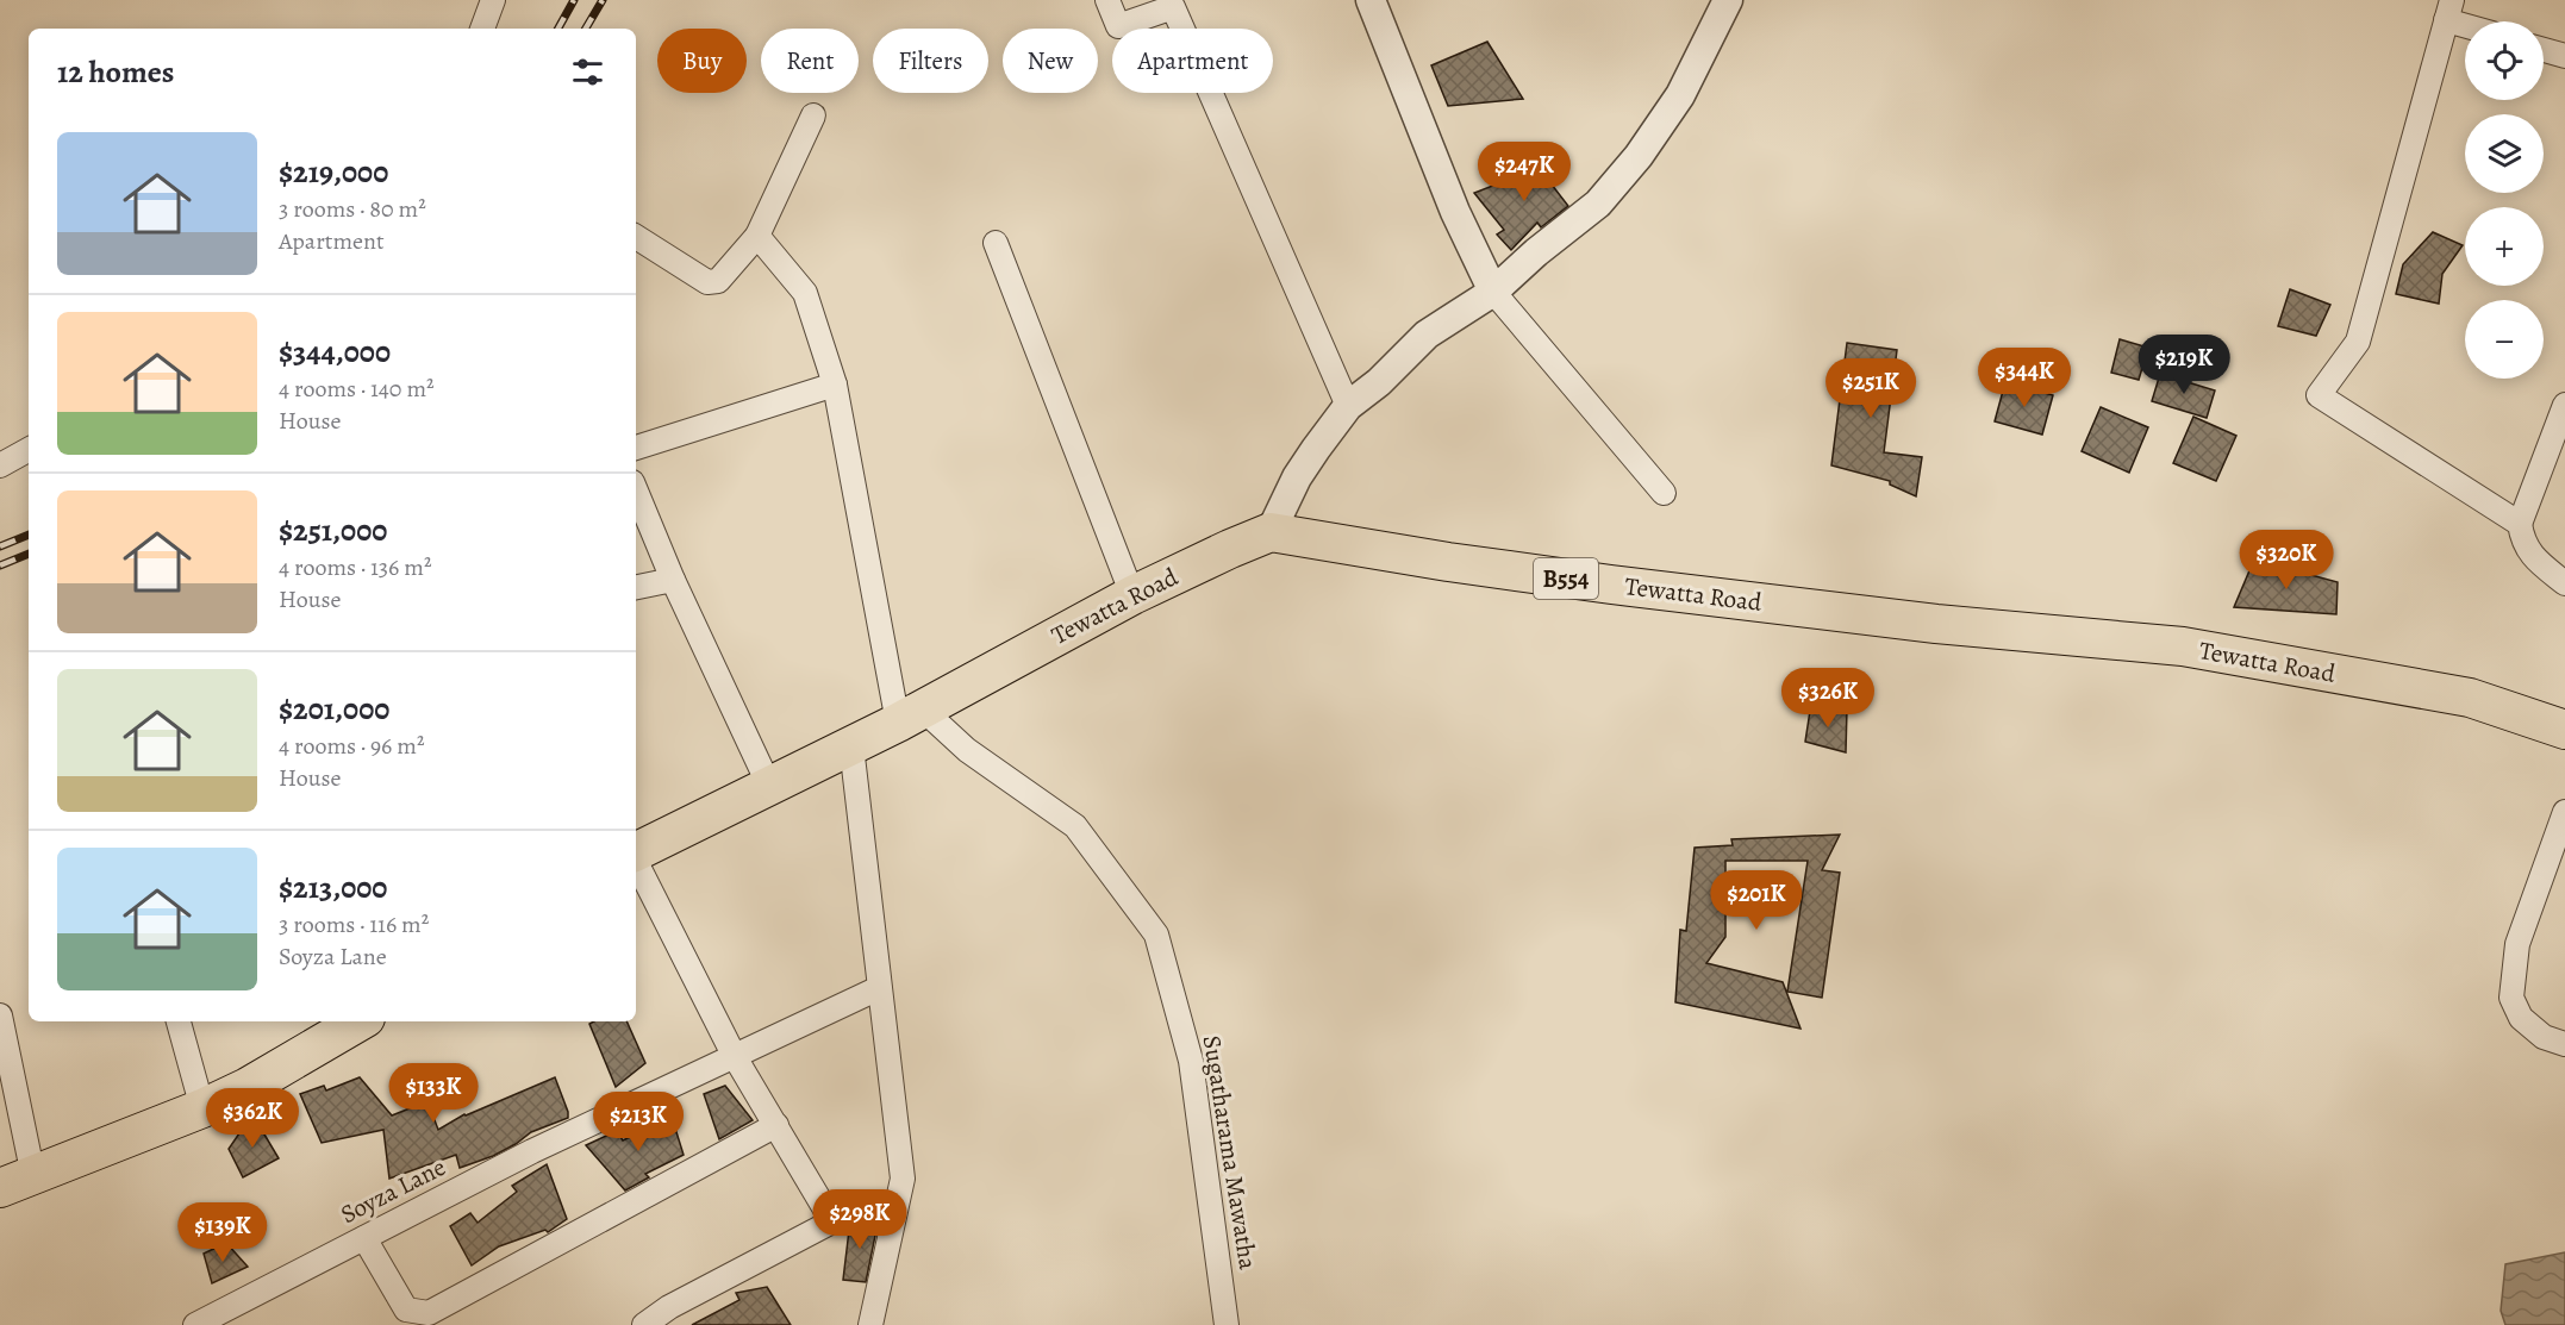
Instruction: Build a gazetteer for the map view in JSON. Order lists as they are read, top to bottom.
{
  "streets": {
    "main road": ["B554", "Tewatta Road"],
    "street": ["Sugatharama Mawatha", "Soyza Lane"]
  },
  "crossings": [
    ["Tewatta Road", "Sugatharama Mawatha"]
  ],
  "page": {
    "map_buttons": ["+", "−"],
    "chip": [
      "Buy",
      "Rent",
      "Filters",
      "New",
      "Apartment"
    ],
    "heading": "12 homes",
    "list": [
      {
        "name": "$219,000",
        "note": "3 rooms · 80 m² · Apartment"
      },
      {
        "name": "$344,000",
        "note": "4 rooms · 140 m² · House"
      },
      {
        "name": "$251,000",
        "note": "4 rooms · 136 m² · House"
      },
      {
        "name": "$201,000",
        "note": "4 rooms · 96 m² · House"
      },
      {
        "name": "$213,000",
        "note": "3 rooms · 116 m² · Soyza Lane"
      }
    ],
    "price": [
      "$247K",
      "$219K",
      "$344K",
      "$251K",
      "$320K",
      "$326K",
      "$201K",
      "$133K",
      "$362K",
      "$213K",
      "$298K",
      "$139K"
    ]
  }
}
